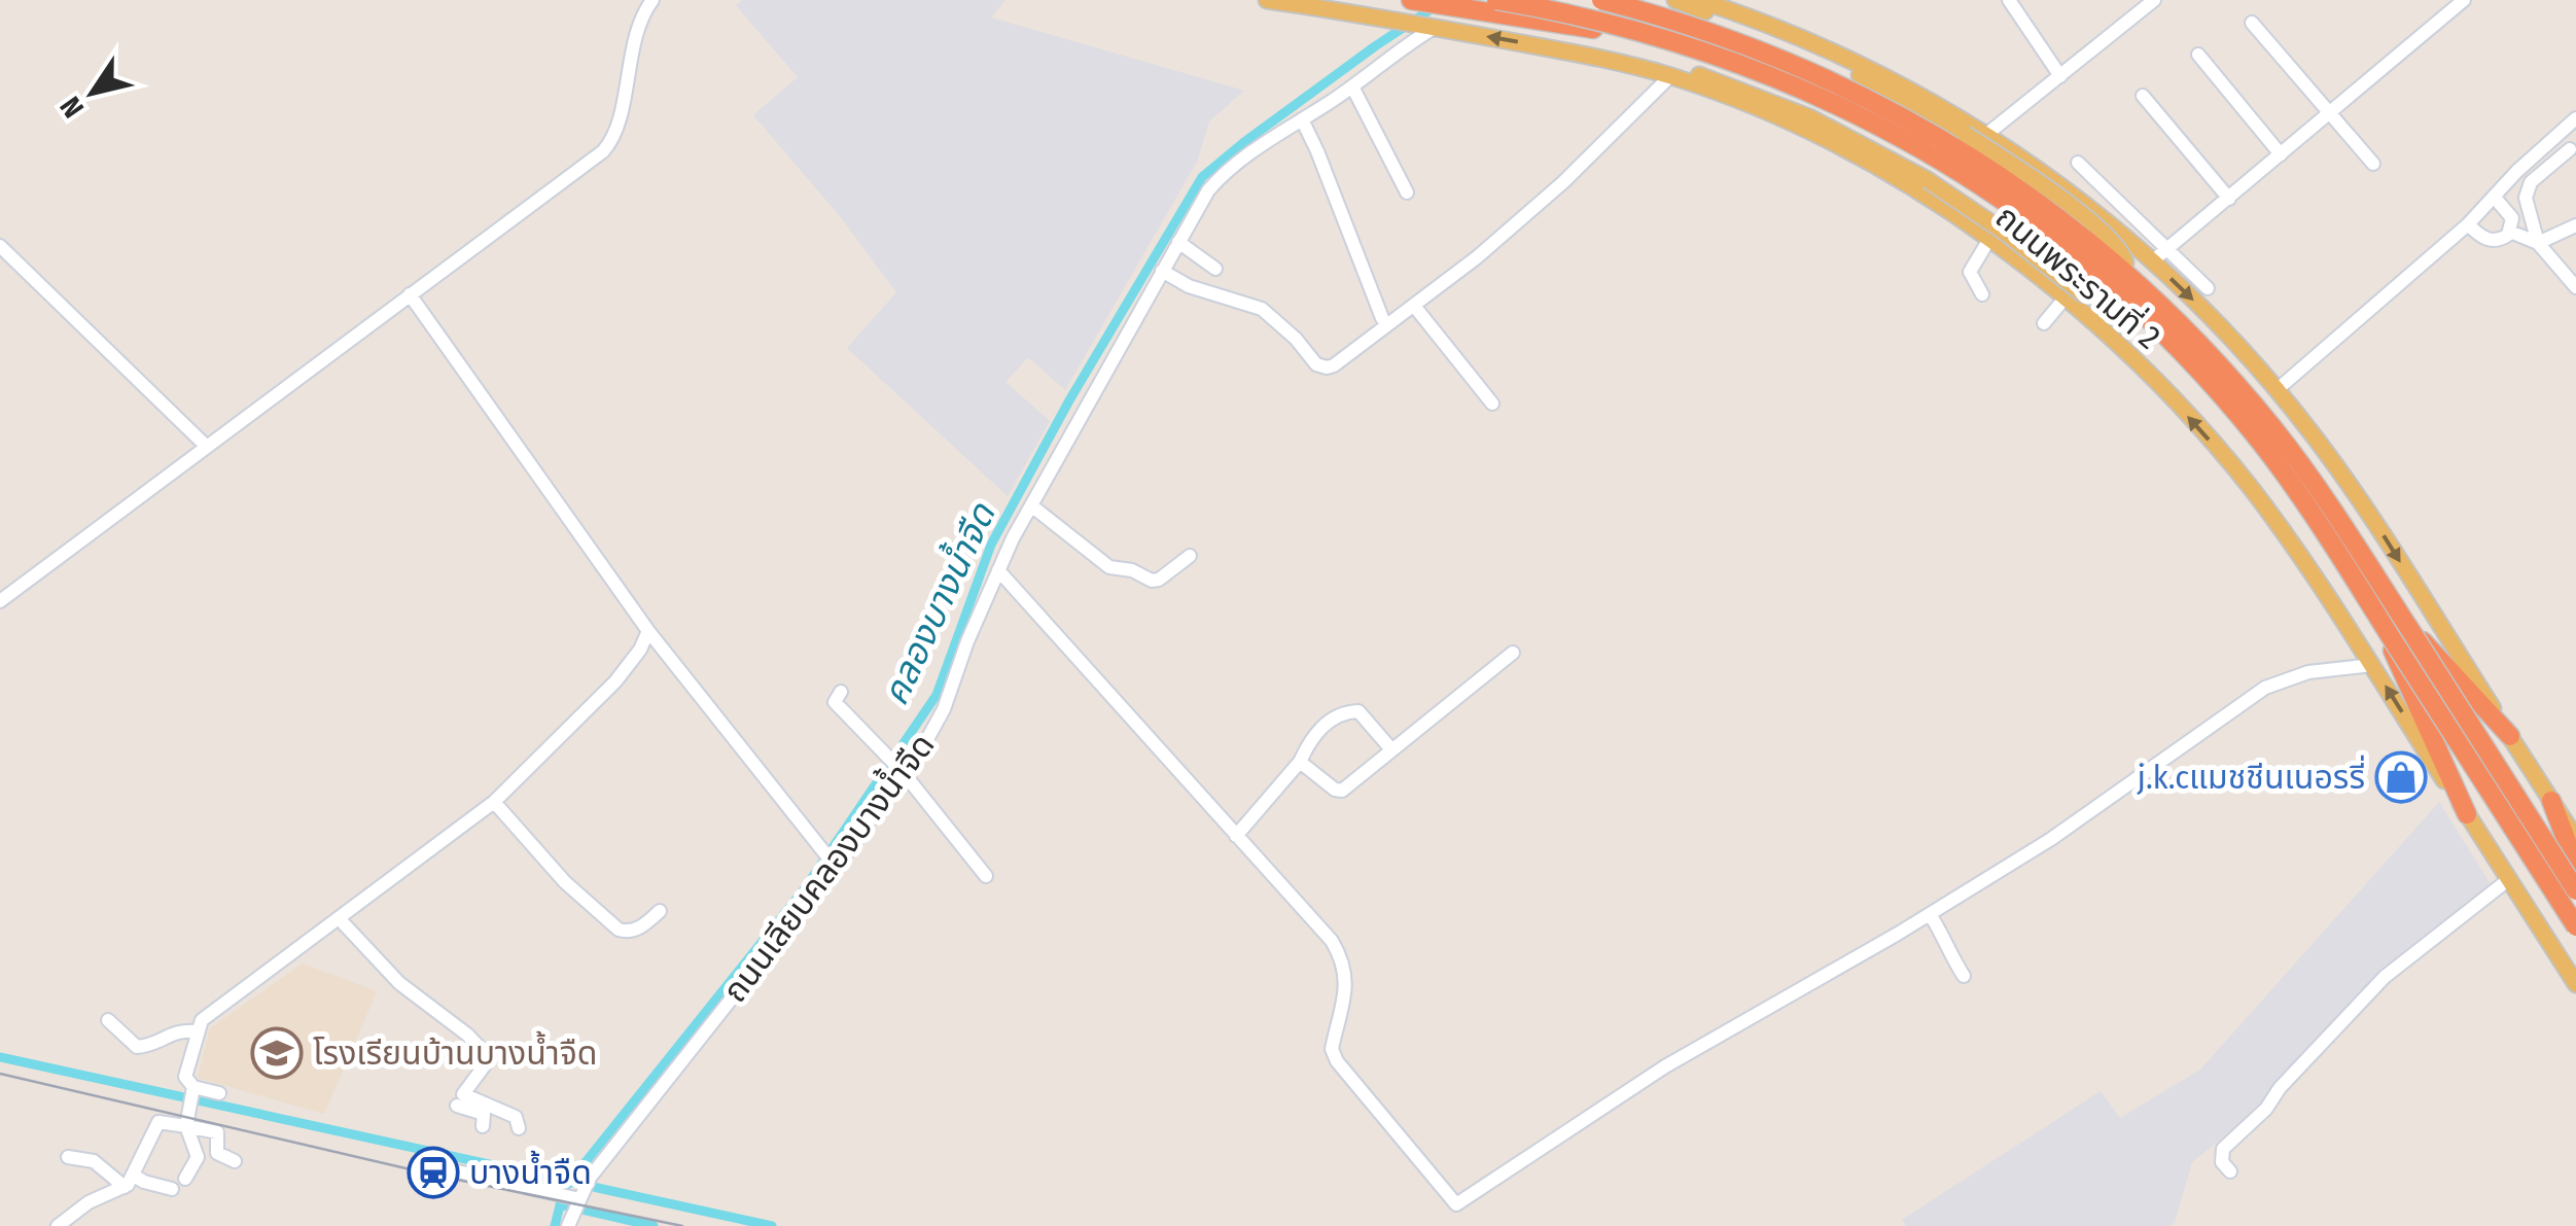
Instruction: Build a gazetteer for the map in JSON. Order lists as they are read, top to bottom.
{
  "streets": {
    "highway": ["ถนนพระรามที่ 2"],
    "street": ["ถนนเลียบคลองบางน้ำจืด"]
  },
  "crossings": [
    ["ถนนพระรามที่ 2", "ถนนเลียบคลองบางน้ำจืด"]
  ],
  "water": ["คลองบางน้ำจืด"],
  "places": {
    "shop": ["j.k.cแมชชีนเนอรรี่"],
    "school or university": ["โรงเรียนบ้านบางนํ้าจืด"],
    "station": ["บางน้ำจืด"]
  },
  "north": "bottom left"
}
